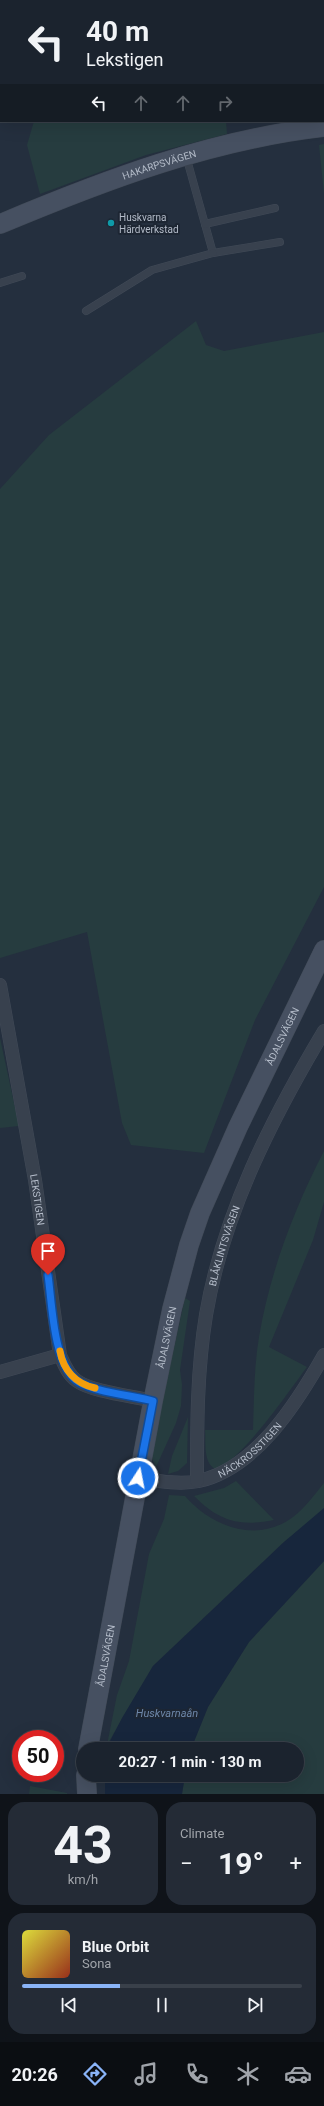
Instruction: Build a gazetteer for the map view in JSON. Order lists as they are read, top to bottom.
{
  "streets": {
    "main road": ["HAKARPSVÄGEN", "ÅDALSVÄGEN"],
    "street": ["LEKSTIGEN", "BLÅKLINTSVÄGEN", "NÄCKROSSTIGEN"]
  },
  "crossings": [
    ["ÅDALSVÄGEN", "LEKSTIGEN"],
    ["ÅDALSVÄGEN", "NÄCKROSSTIGEN"],
    ["BLÅKLINTSVÄGEN", "NÄCKROSSTIGEN"]
  ],
  "water": ["Huskvarnaån"],
  "places": ["Huskvarna Härdverkstad"],
  "page": {
    "turn": ["40 m", "Lekstigen"],
    "limit": "50",
    "trip": "20:27 · 1 min · 130 m",
    "tile": [
      ["43", "km/h"],
      "Climate"
    ],
    "heat": ["−", "19°", "+"],
    "song": ["Blue Orbit", "Sona"],
    "tabs": "20:26"
  }
}
